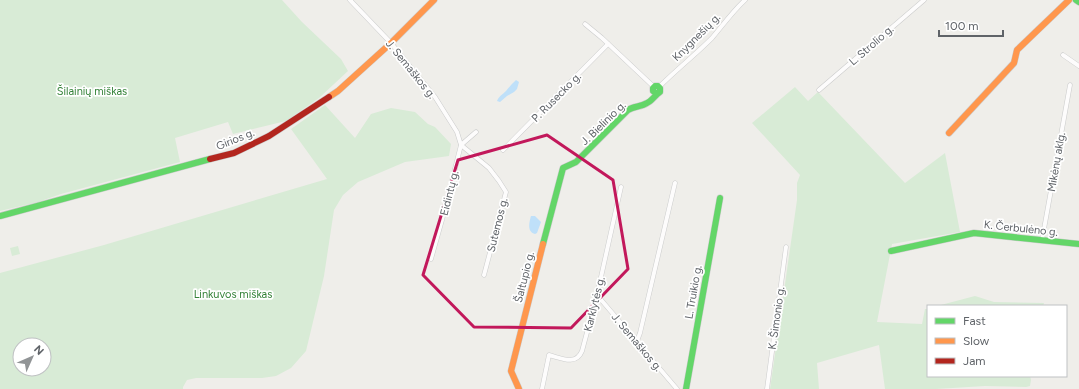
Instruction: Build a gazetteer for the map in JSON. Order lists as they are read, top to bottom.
{
  "streets": {
    "street": [
      "Knygnešių g.",
      "L. Strolio g.",
      "J. Semaškos g.",
      "P. Rusecko g.",
      "J. Bielinio g.",
      "Girios g.",
      "Mikėnų aklg.",
      "Eidintų g.",
      "Sutemos g.",
      "K. Čerbulėno g.",
      "Šaltupio g.",
      "L. Truikio g.",
      "Karklytės g.",
      "K. Šimonio g."
    ]
  },
  "crossings": [
    ["Knygnešių g.", "J. Bielinio g."],
    ["J. Semaškos g.", "Girios g."],
    ["J. Semaškos g.", "Eidintų g."],
    ["J. Semaškos g.", "Sutemos g."],
    ["J. Semaškos g.", "Karklytės g."],
    ["J. Bielinio g.", "Šaltupio g."],
    ["Mikėnų aklg.", "K. Čerbulėno g."],
    ["Eidintų g.", "Sutemos g."]
  ],
  "parks": ["Šilainių miškas", "Linkuvos miškas"],
  "legend": ["Fast", "Slow", "Jam"],
  "scale_bar": "100 m",
  "north": "top right"
}
